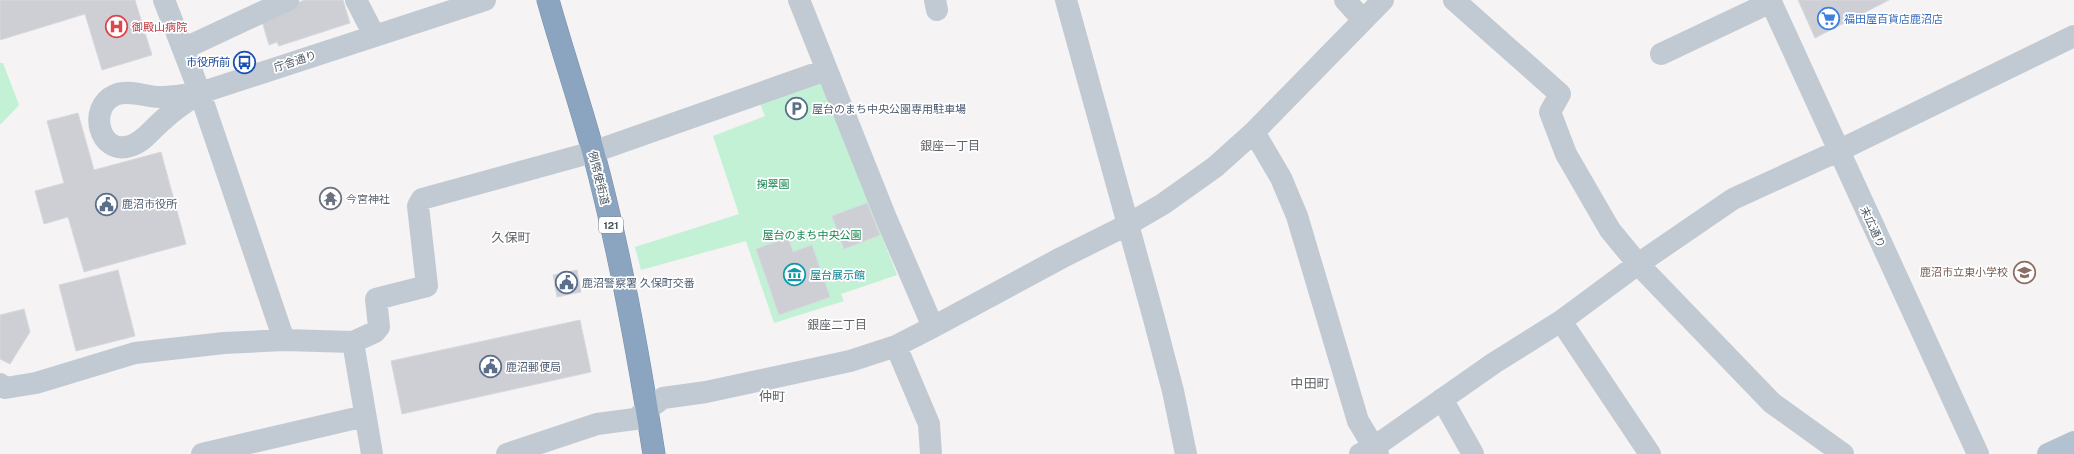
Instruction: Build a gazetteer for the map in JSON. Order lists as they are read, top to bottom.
{
  "streets": {
    "highway": ["例幣使街道", "121"],
    "street": ["庁舎通り", "末広通り"]
  },
  "districts": [
    "銀座一丁目",
    "久保町",
    "銀座二丁目",
    "中田町",
    "仲町"
  ],
  "parks": ["掬翠園", "屋台のまち中央公園"],
  "places": {
    "supermarket": ["福田屋百貨店鹿沼店"],
    "hospital": ["御殿山病院"],
    "bus stop": ["市役所前"],
    "parking": ["屋台のまち中央公園専用駐車場"],
    "temple": ["今宮神社"],
    "public building": ["鹿沼市役所", "鹿沼警察署 久保町交番", "鹿沼郵便局"],
    "school or university": ["鹿沼市立東小学校"],
    "museum": ["屋台展示館"]
  }
}
